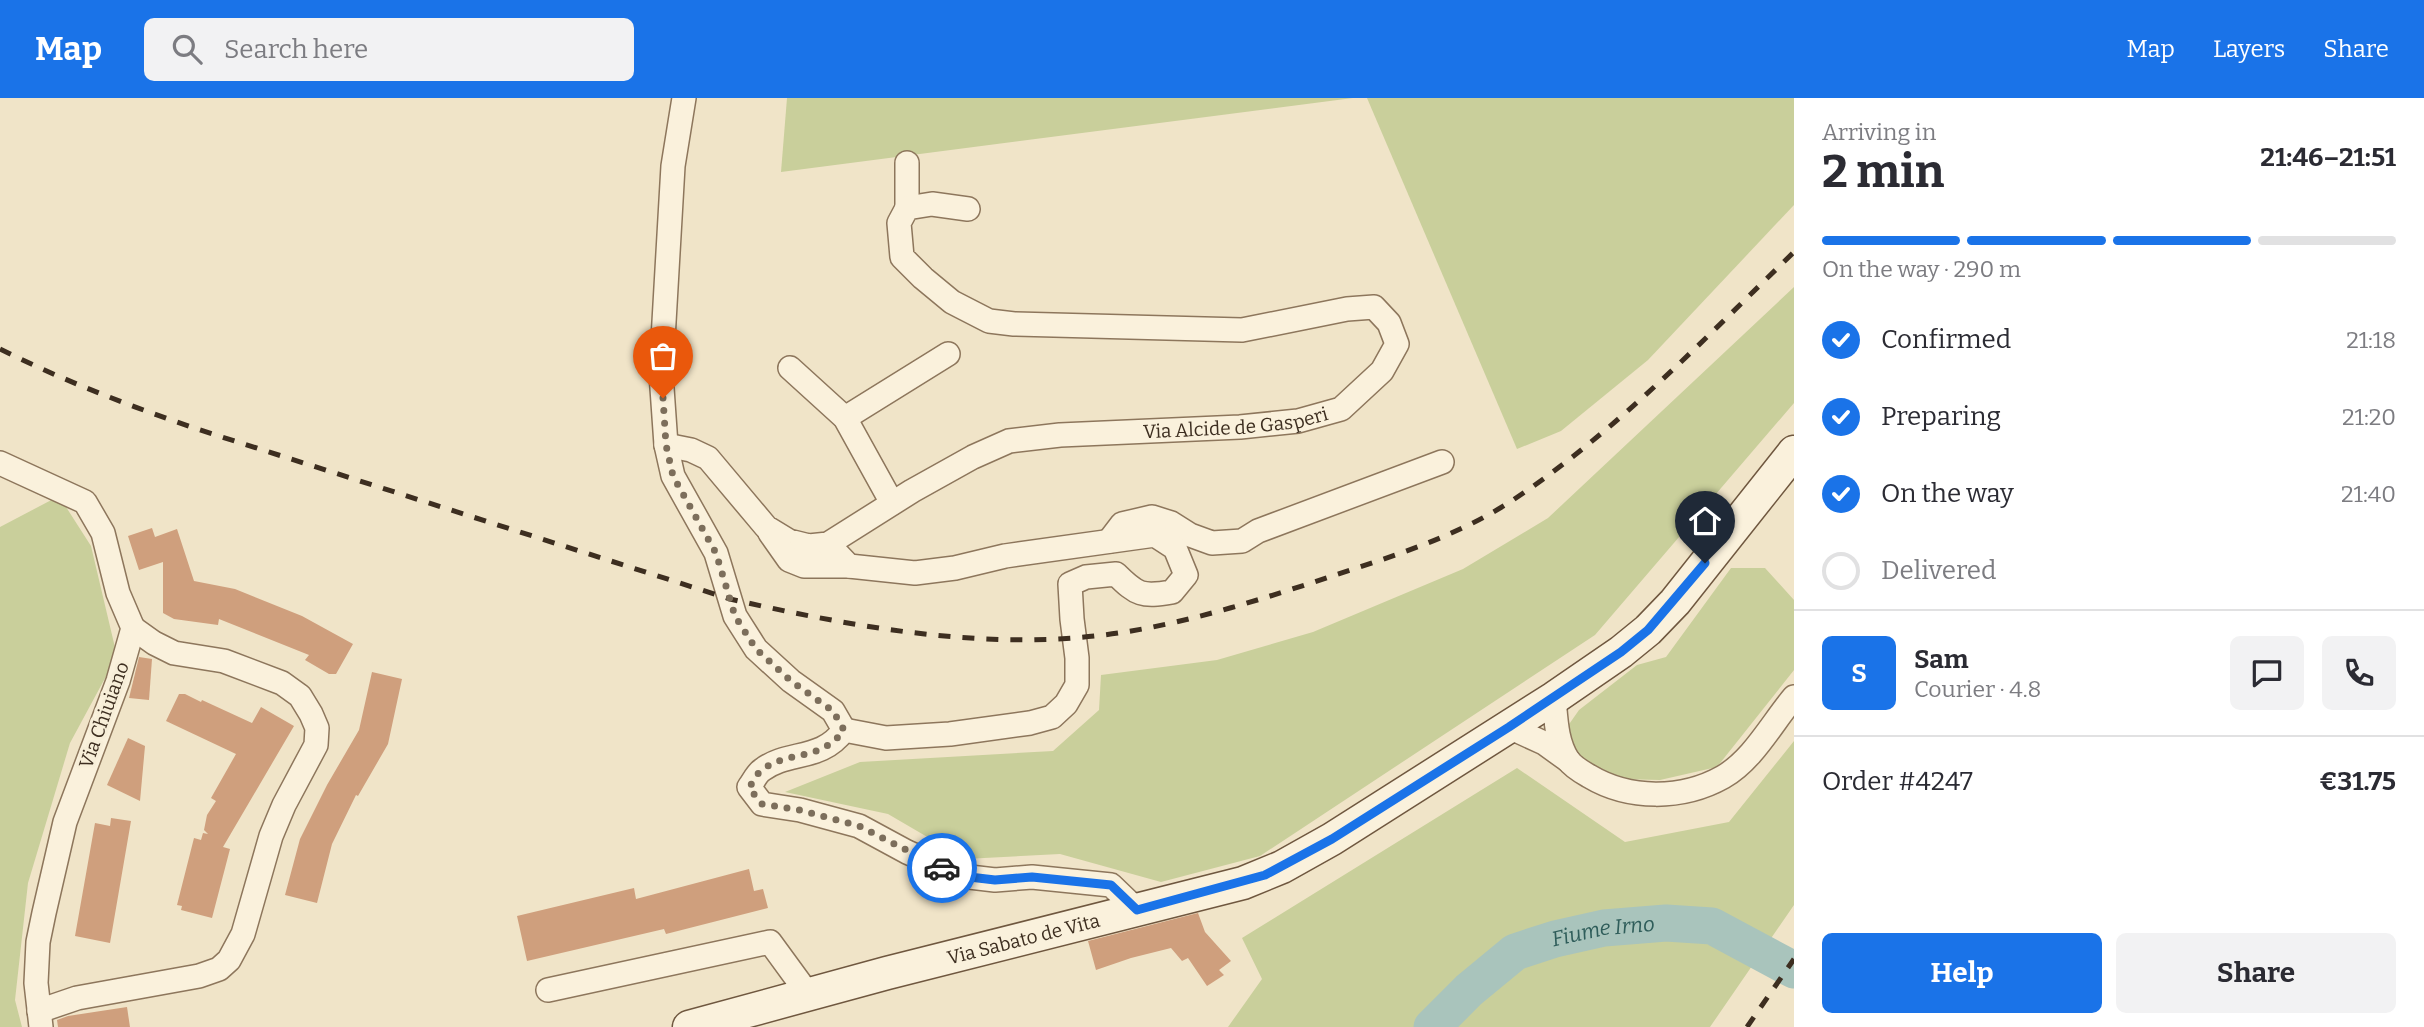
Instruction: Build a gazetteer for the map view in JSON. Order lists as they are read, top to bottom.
{
  "streets": {
    "street": ["Via Alcide de Gasperi", "Via Chiuiano", "Via Sabato de Vita"]
  },
  "water": ["Fiume Irno"],
  "page": {
    "header": "Map",
    "search": "Search here",
    "nav": ["Map", "Layers", "Share"],
    "heading": ["2 min", "Arriving in", "21:46–21:51"],
    "panel": [
      "Sam",
      "Courier · 4.8",
      "Order #4247",
      "€31.75"
    ],
    "bar": "On the way · 290 m",
    "list": [
      ["Confirmed", "21:18"],
      ["Preparing", "21:20"],
      ["On the way", "21:40"],
      "Delivered"
    ],
    "round": "S",
    "buttons": ["Help", "Share"]
  }
}
